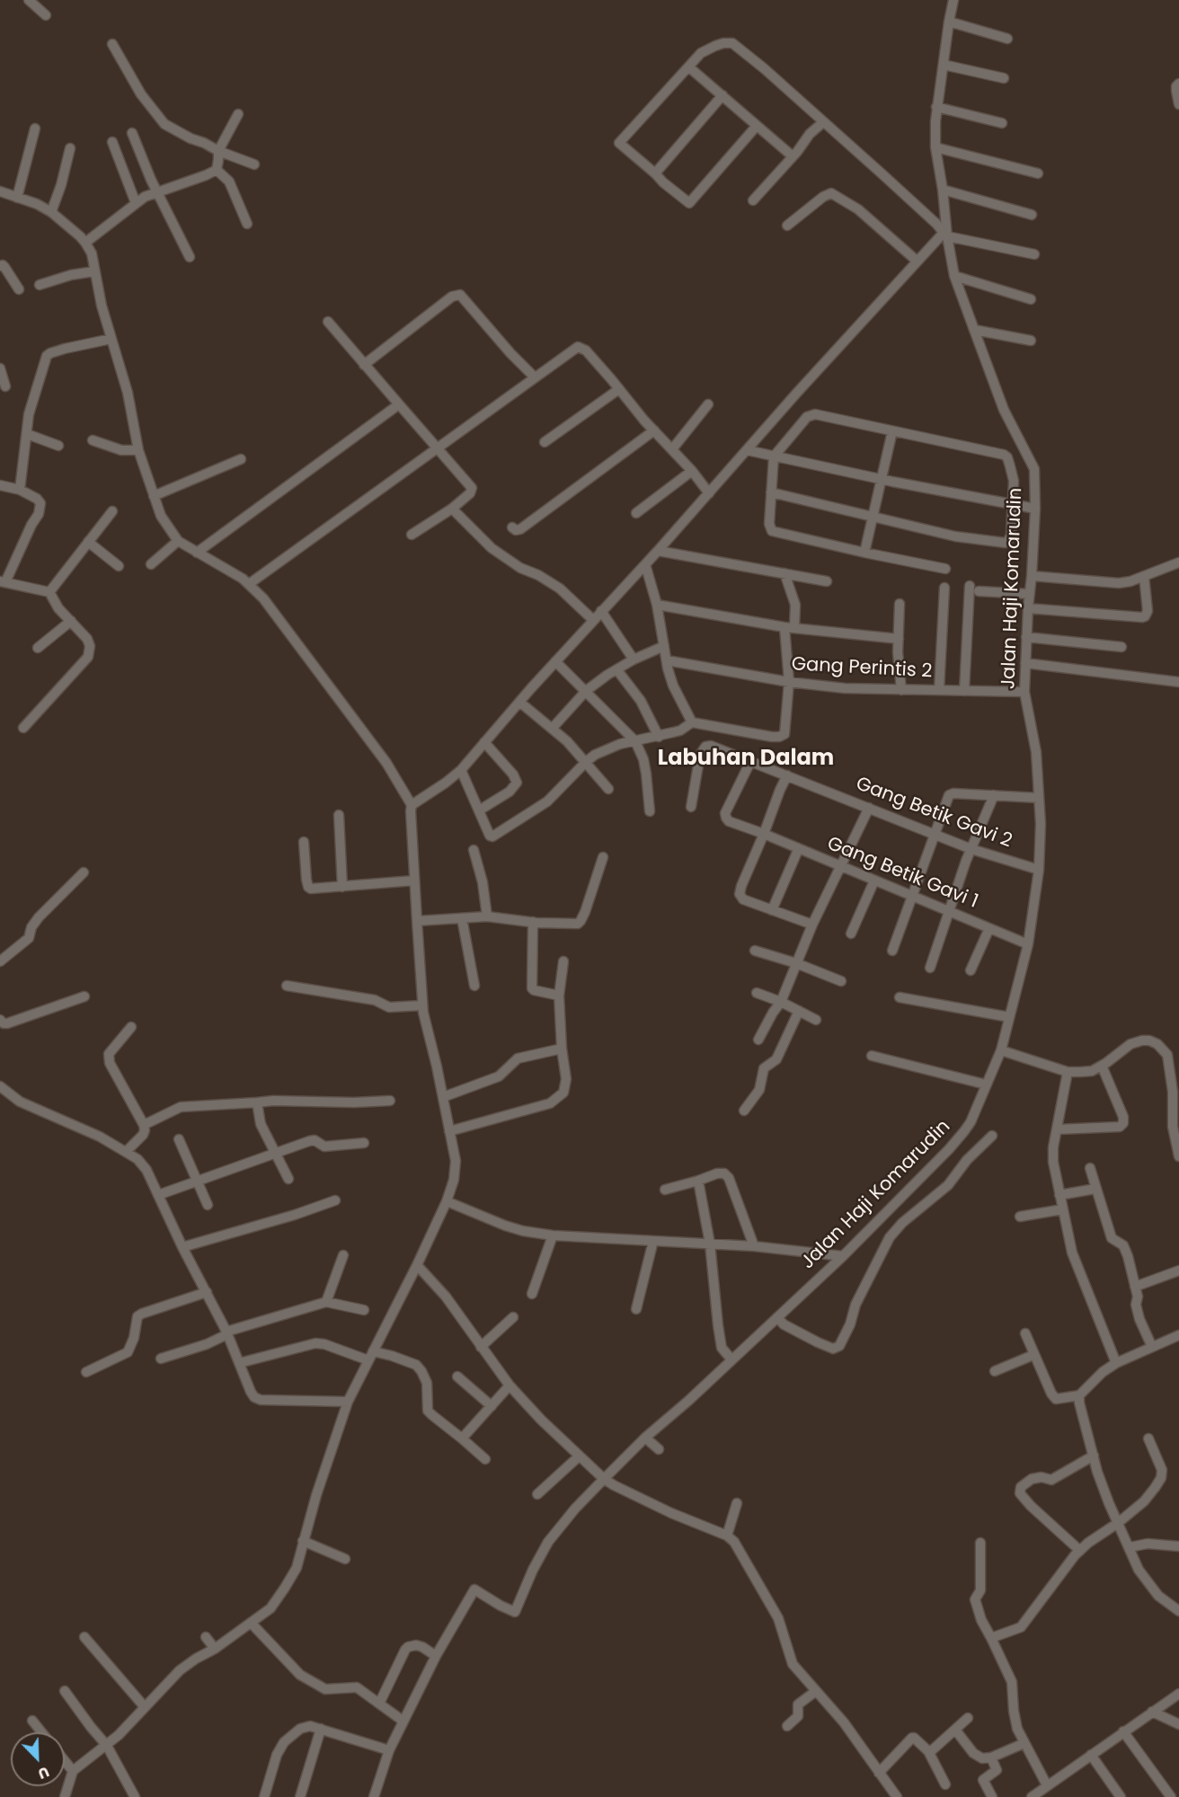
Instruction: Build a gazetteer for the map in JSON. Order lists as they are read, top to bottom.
{
  "streets": {
    "street": [
      "Jalan Haji Komarudin",
      "Gang Perintis 2",
      "Gang Betik Gavi 2",
      "Gang Betik Gavi 1"
    ]
  },
  "crossings": [
    ["Jalan Haji Komarudin", "Gang Perintis 2"],
    ["Jalan Haji Komarudin", "Gang Betik Gavi 2"],
    ["Jalan Haji Komarudin", "Gang Betik Gavi 1"],
    ["Gang Betik Gavi 2", "Gang Betik Gavi 1"]
  ],
  "districts": ["Labuhan Dalam"],
  "north": "bottom right"
}
